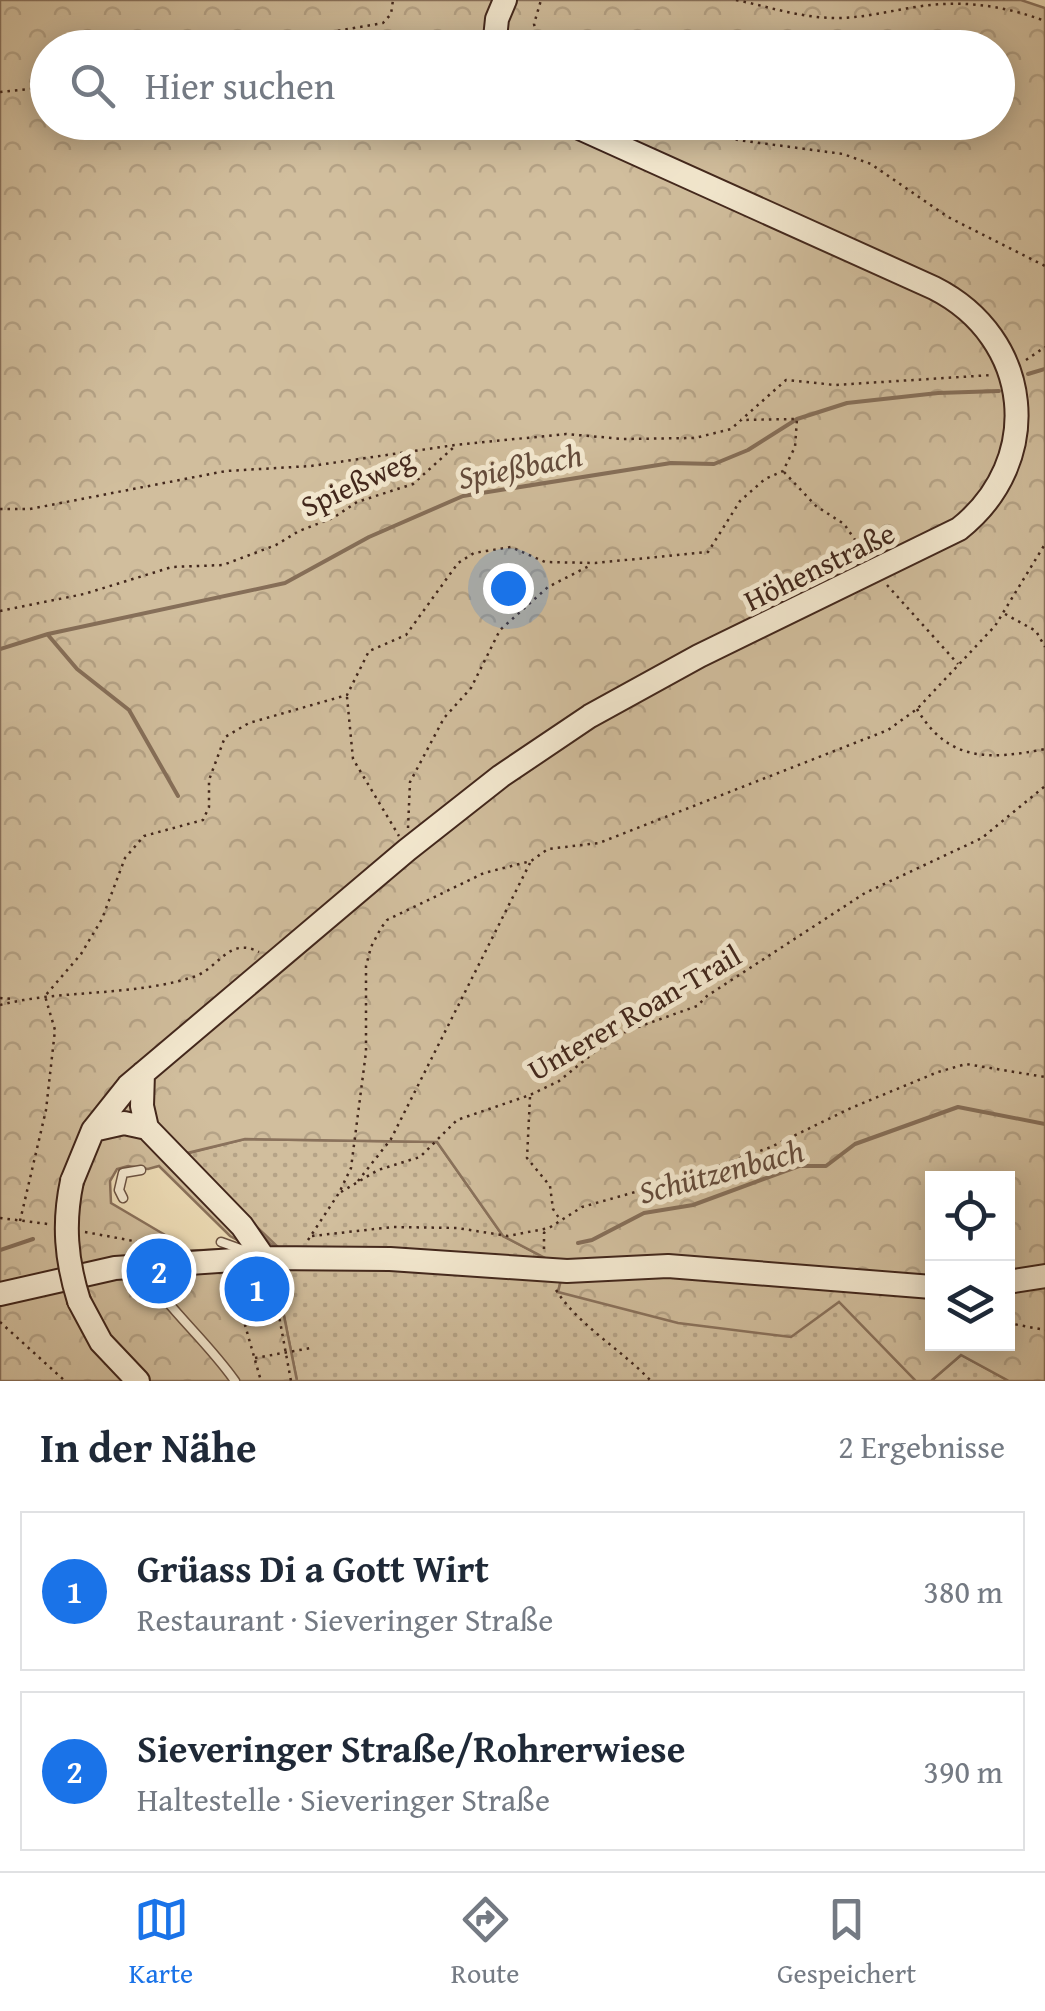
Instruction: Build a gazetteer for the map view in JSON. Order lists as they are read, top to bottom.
{
  "streets": {
    "street": ["Höhenstraße"],
    "path": ["Spießweg", "Unterer Roan-Trail"]
  },
  "crossings": [
    ["Spießweg", "Höhenstraße"]
  ],
  "water": ["Spießbach", "Schützenbach"],
  "page": {
    "search": "Hier suchen",
    "pins": ["2", "1"],
    "heading": ["In der Nähe", "2 Ergebnisse"],
    "list": [
      {
        "mark": "1",
        "name": "Grüass Di a Gott Wirt",
        "note": "Restaurant · Sieveringer Straße",
        "value": "380 m"
      },
      {
        "mark": "2",
        "name": "Sieveringer Straße/Rohrerwiese",
        "note": "Haltestelle · Sieveringer Straße",
        "value": "390 m"
      }
    ],
    "nav": ["Karte", "Route", "Gespeichert"]
  }
}
